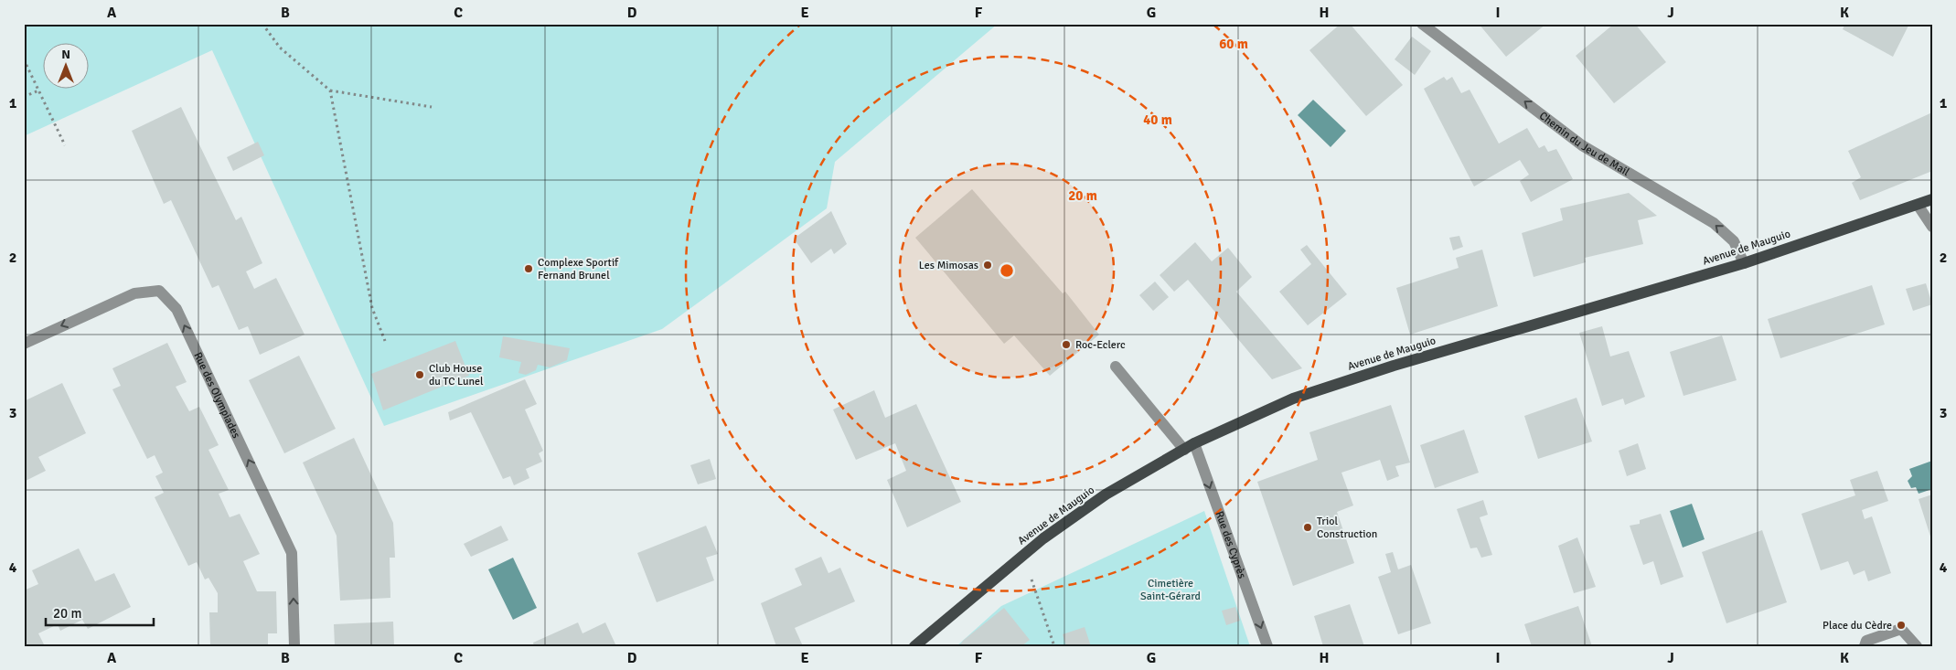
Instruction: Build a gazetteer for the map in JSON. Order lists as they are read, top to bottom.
{
  "streets": {
    "main road": ["Avenue de Mauguio"],
    "street": ["Chemin du Jeu de Mail", "Rue des Olympiades", "Rue des Cyprès"]
  },
  "crossings": [
    ["Chemin du Jeu de Mail", "Avenue de Mauguio"],
    ["Avenue de Mauguio", "Rue des Cyprès"]
  ],
  "one_way": ["Chemin du Jeu de Mail", "Rue des Cyprès"],
  "parks": ["Cimetière Saint-Gérard"],
  "places": [
    "Les Mimosas",
    "Complexe Sportif Fernand Brunel",
    "Roc-Eclerc",
    "Club House du TC Lunel",
    "Triol Construction",
    "Place du Cèdre"
  ],
  "scale_bar": "20 m",
  "north": "top",
  "grid": {
    "columns": [
      "A",
      "B",
      "C",
      "D",
      "E",
      "F",
      "G",
      "H",
      "I",
      "J",
      "K"
    ],
    "rows": [
      "1",
      "2",
      "3",
      "4"
    ]
  },
  "rings": ["60 m", "40 m", "20 m"]
}
